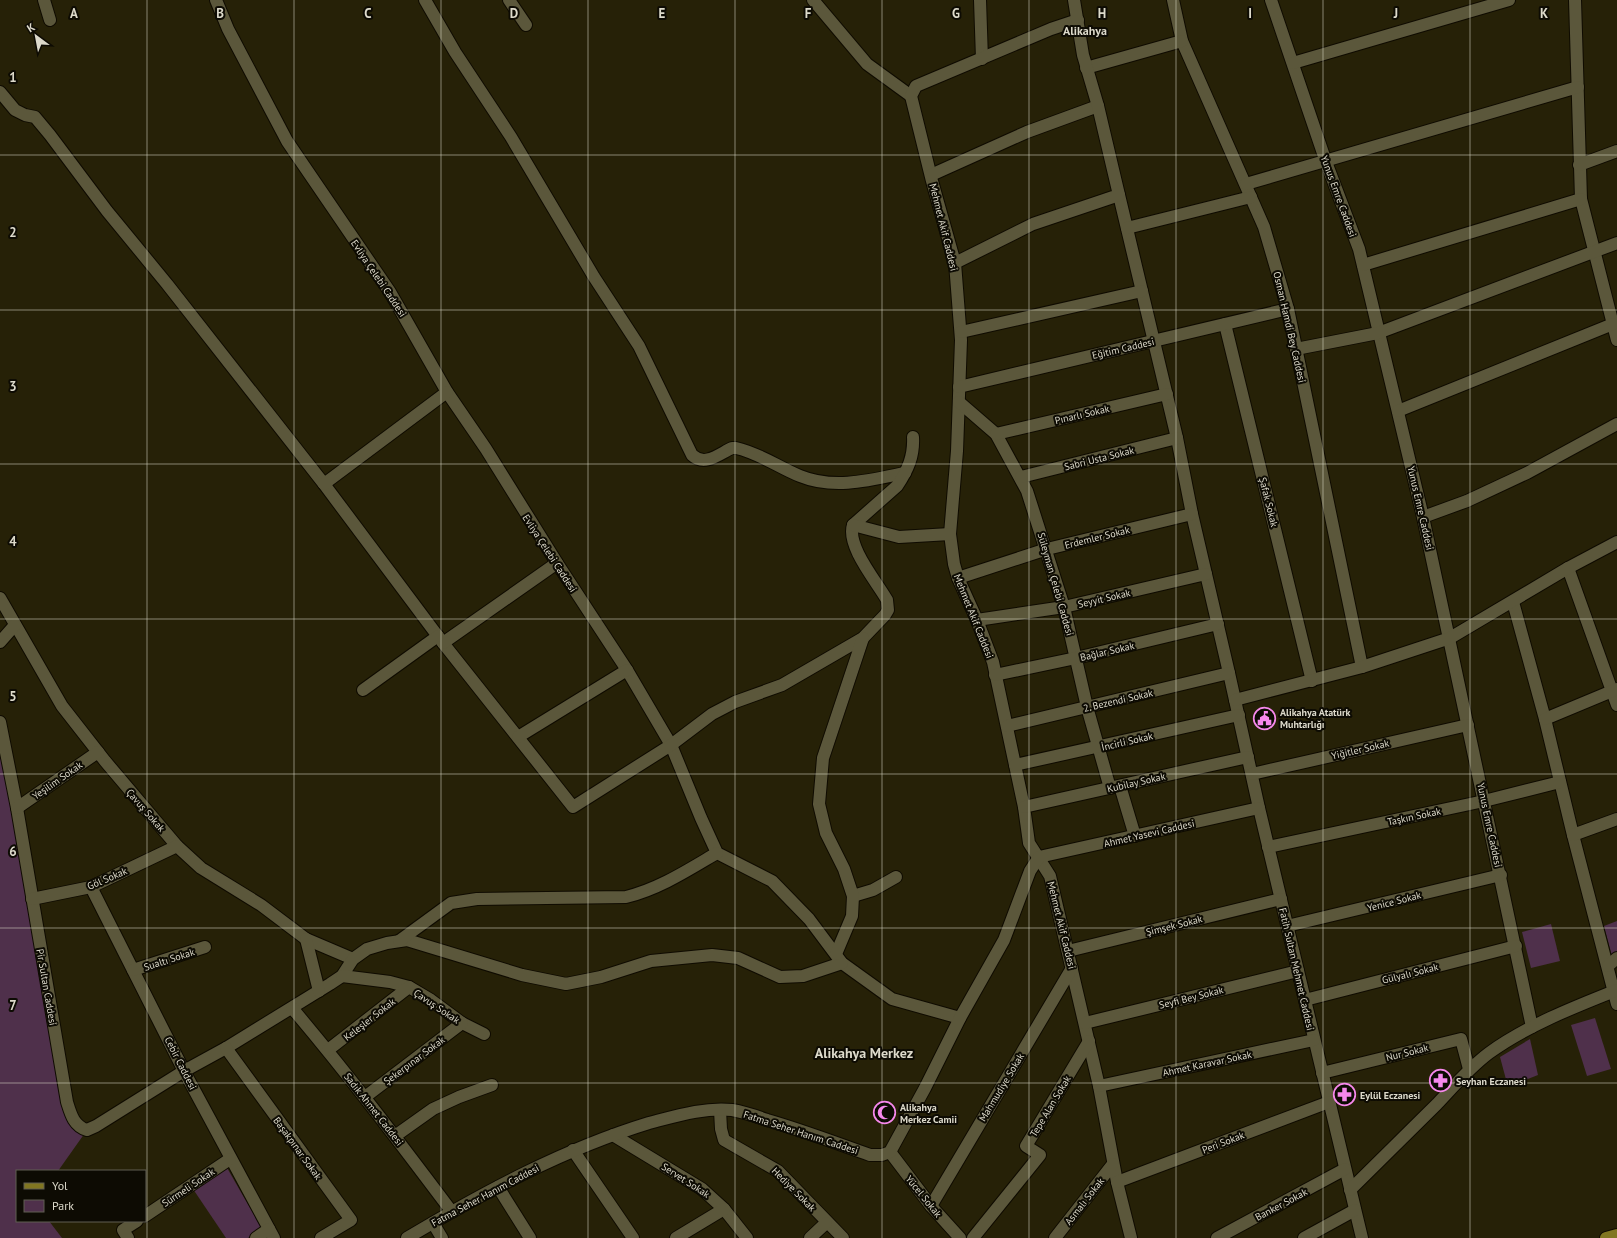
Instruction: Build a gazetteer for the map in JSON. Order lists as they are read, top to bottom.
{
  "streets": {
    "street": [
      "Yunus Emre Caddesi",
      "Mehmet Akif Caddesi",
      "Evliya Çelebi Caddesi",
      "Osman Hamdi Bey Caddesi",
      "Eğitim Caddesi",
      "Pınarlı Sokak",
      "Sabri Usta Sokak",
      "Şafak Sokak",
      "Erdemler Sokak",
      "Süleyman Çelebi Caddesi",
      "Seyyit Sokak",
      "Bağlar Sokak",
      "2. Bezendi Sokak",
      "İncirli Sokak",
      "Yiğitler Sokak",
      "Yeşilim Sokak",
      "Kubilay Sokak",
      "Çavuş Sokak",
      "Taşkın Sokak",
      "Ahmet Yasevi Caddesi",
      "Göl Sokak",
      "Yenice Sokak",
      "Şimşek Sokak",
      "Sualtı Sokak",
      "Fatih Sultan Mehmet Caddesi",
      "Gülyalı Sokak",
      "Pir Sultan Caddesi",
      "Seyfi Bey Sokak",
      "Keleşler Sokak",
      "Nur Sokak",
      "Şekerpınar Sokak",
      "Cebir Caddesi",
      "Ahmet Karavar Sokak",
      "Mahmudiye Sokak",
      "Tepe Alan Sokak",
      "Sadık Ahmet Caddesi",
      "Fatma Seher Hanım Caddesi",
      "Peri Sokak",
      "Başakpınar Sokak",
      "Servet Sokak",
      "Sürmeli Sokak",
      "Hediye Sokak",
      "Yücel Sokak",
      "Asmalı Sokak",
      "Banker Sokak"
    ]
  },
  "crossings": [
    ["Yunus Emre Caddesi", "Yiğitler Sokak"],
    ["Yunus Emre Caddesi", "Taşkın Sokak"],
    ["Yunus Emre Caddesi", "Yenice Sokak"],
    ["Yunus Emre Caddesi", "Gülyalı Sokak"],
    ["Mehmet Akif Caddesi", "Eğitim Caddesi"],
    ["Mehmet Akif Caddesi", "Erdemler Sokak"],
    ["Mehmet Akif Caddesi", "Süleyman Çelebi Caddesi"],
    ["Mehmet Akif Caddesi", "Seyyit Sokak"],
    ["Mehmet Akif Caddesi", "Bağlar Sokak"],
    ["Mehmet Akif Caddesi", "2. Bezendi Sokak"],
    ["Mehmet Akif Caddesi", "İncirli Sokak"],
    ["Mehmet Akif Caddesi", "Kubilay Sokak"],
    ["Mehmet Akif Caddesi", "Ahmet Yasevi Caddesi"],
    ["Mehmet Akif Caddesi", "Şimşek Sokak"],
    ["Mehmet Akif Caddesi", "Seyfi Bey Sokak"],
    ["Mehmet Akif Caddesi", "Ahmet Karavar Sokak"],
    ["Mehmet Akif Caddesi", "Mahmudiye Sokak"],
    ["Mehmet Akif Caddesi", "Tepe Alan Sokak"],
    ["Mehmet Akif Caddesi", "Peri Sokak"],
    ["Mehmet Akif Caddesi", "Asmalı Sokak"],
    ["Osman Hamdi Bey Caddesi", "Eğitim Caddesi"],
    ["Eğitim Caddesi", "Şafak Sokak"],
    ["Eğitim Caddesi", "Fatih Sultan Mehmet Caddesi"],
    ["Pınarlı Sokak", "Süleyman Çelebi Caddesi"],
    ["Pınarlı Sokak", "Fatih Sultan Mehmet Caddesi"],
    ["Sabri Usta Sokak", "Süleyman Çelebi Caddesi"],
    ["Sabri Usta Sokak", "Fatih Sultan Mehmet Caddesi"],
    ["Erdemler Sokak", "Süleyman Çelebi Caddesi"],
    ["Erdemler Sokak", "Fatih Sultan Mehmet Caddesi"],
    ["Süleyman Çelebi Caddesi", "Seyyit Sokak"],
    ["Süleyman Çelebi Caddesi", "Bağlar Sokak"],
    ["Süleyman Çelebi Caddesi", "2. Bezendi Sokak"],
    ["Süleyman Çelebi Caddesi", "İncirli Sokak"],
    ["Süleyman Çelebi Caddesi", "Kubilay Sokak"],
    ["Süleyman Çelebi Caddesi", "Ahmet Yasevi Caddesi"],
    ["Seyyit Sokak", "Fatih Sultan Mehmet Caddesi"],
    ["Bağlar Sokak", "Fatih Sultan Mehmet Caddesi"],
    ["2. Bezendi Sokak", "Fatih Sultan Mehmet Caddesi"],
    ["İncirli Sokak", "Fatih Sultan Mehmet Caddesi"],
    ["Yiğitler Sokak", "Fatih Sultan Mehmet Caddesi"],
    ["Yeşilim Sokak", "Çavuş Sokak"],
    ["Yeşilim Sokak", "Pir Sultan Caddesi"],
    ["Kubilay Sokak", "Fatih Sultan Mehmet Caddesi"],
    ["Çavuş Sokak", "Göl Sokak"],
    ["Çavuş Sokak", "Pir Sultan Caddesi"],
    ["Çavuş Sokak", "Keleşler Sokak"],
    ["Çavuş Sokak", "Şekerpınar Sokak"],
    ["Taşkın Sokak", "Fatih Sultan Mehmet Caddesi"],
    ["Ahmet Yasevi Caddesi", "Fatih Sultan Mehmet Caddesi"],
    ["Göl Sokak", "Pir Sultan Caddesi"],
    ["Göl Sokak", "Cebir Caddesi"],
    ["Yenice Sokak", "Fatih Sultan Mehmet Caddesi"],
    ["Şimşek Sokak", "Fatih Sultan Mehmet Caddesi"],
    ["Sualtı Sokak", "Cebir Caddesi"],
    ["Fatih Sultan Mehmet Caddesi", "Gülyalı Sokak"],
    ["Fatih Sultan Mehmet Caddesi", "Seyfi Bey Sokak"],
    ["Fatih Sultan Mehmet Caddesi", "Nur Sokak"],
    ["Fatih Sultan Mehmet Caddesi", "Ahmet Karavar Sokak"],
    ["Fatih Sultan Mehmet Caddesi", "Peri Sokak"],
    ["Fatih Sultan Mehmet Caddesi", "Banker Sokak"],
    ["Pir Sultan Caddesi", "Cebir Caddesi"],
    ["Pir Sultan Caddesi", "Sadık Ahmet Caddesi"],
    ["Pir Sultan Caddesi", "Başakpınar Sokak"],
    ["Keleşler Sokak", "Sadık Ahmet Caddesi"],
    ["Şekerpınar Sokak", "Sadık Ahmet Caddesi"],
    ["Cebir Caddesi", "Sürmeli Sokak"],
    ["Mahmudiye Sokak", "Yücel Sokak"],
    ["Sadık Ahmet Caddesi", "Fatma Seher Hanım Caddesi"],
    ["Fatma Seher Hanım Caddesi", "Servet Sokak"],
    ["Fatma Seher Hanım Caddesi", "Hediye Sokak"],
    ["Fatma Seher Hanım Caddesi", "Yücel Sokak"]
  ],
  "districts": ["Alikahya", "Alikahya Merkez"],
  "places": {
    "public building": ["Alikahya Atatürk Muhtarlığı"],
    "pharmacy": ["Seyhan Eczanesi", "Eylül Eczanesi"],
    "mosque": ["Alikahya Merkez Camii"]
  },
  "legend": ["Yol", "Park"],
  "north": "top left",
  "grid": {
    "columns": [
      "A",
      "B",
      "C",
      "D",
      "E",
      "F",
      "G",
      "H",
      "I",
      "J",
      "K"
    ],
    "rows": [
      "1",
      "2",
      "3",
      "4",
      "5",
      "6",
      "7"
    ]
  }
}
